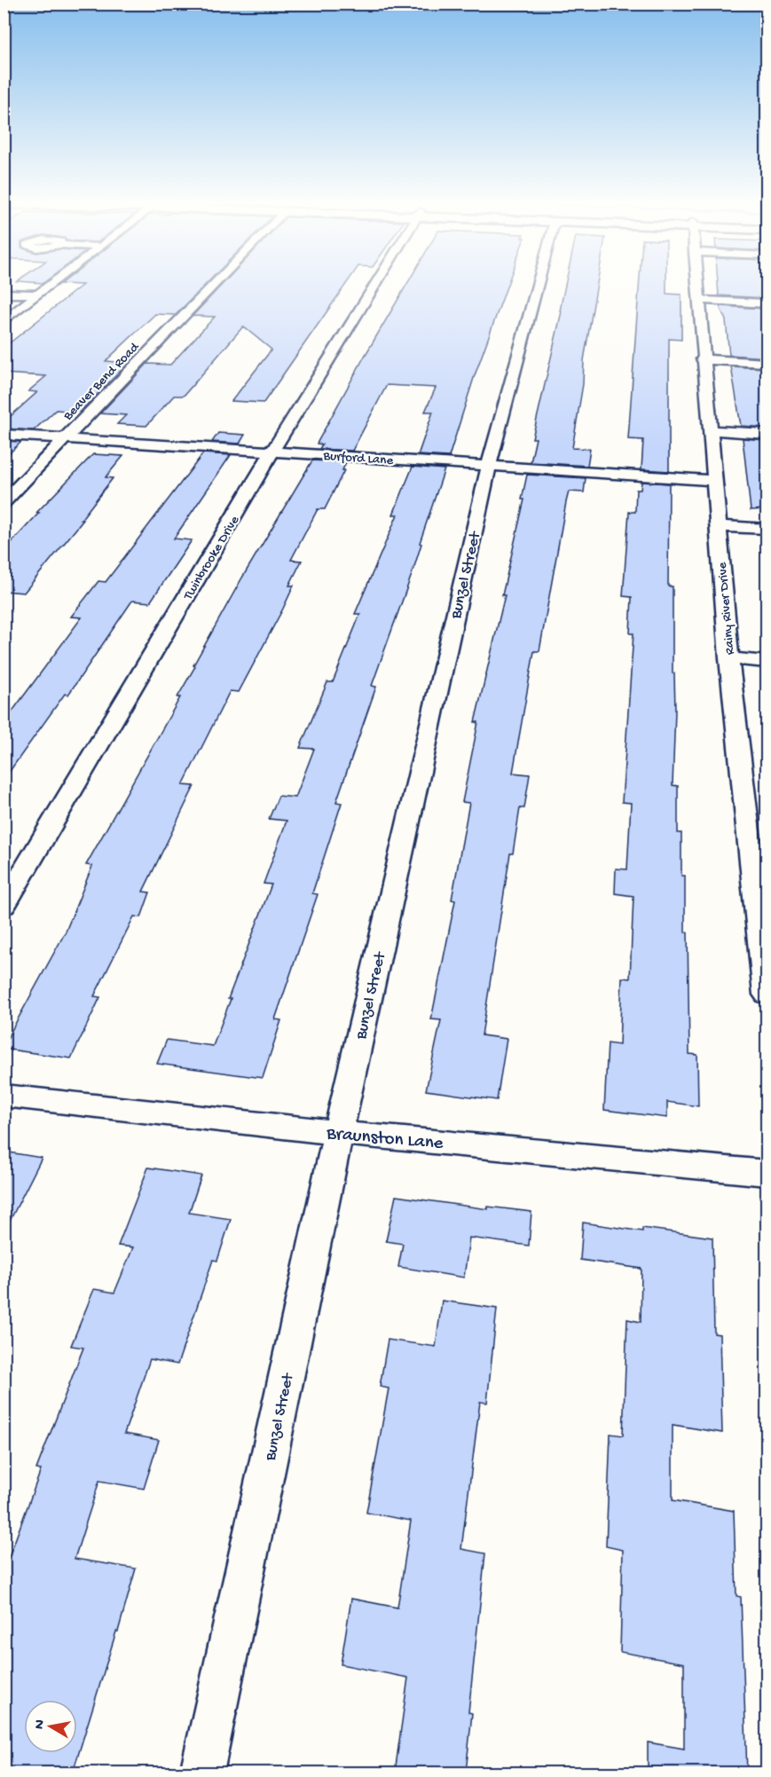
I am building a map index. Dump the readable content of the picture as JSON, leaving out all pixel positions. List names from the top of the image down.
{
  "streets": {
    "street": [
      "Beaver Bend Road",
      "Burford Lane",
      "Twinbrooke Drive",
      "Bunzel Street",
      "Rainy River Drive",
      "Braunston Lane"
    ]
  },
  "crossings": [
    ["Beaver Bend Road", "Burford Lane"],
    ["Burford Lane", "Twinbrooke Drive"],
    ["Burford Lane", "Bunzel Street"],
    ["Burford Lane", "Rainy River Drive"],
    ["Bunzel Street", "Braunston Lane"]
  ],
  "north": "left"
}
